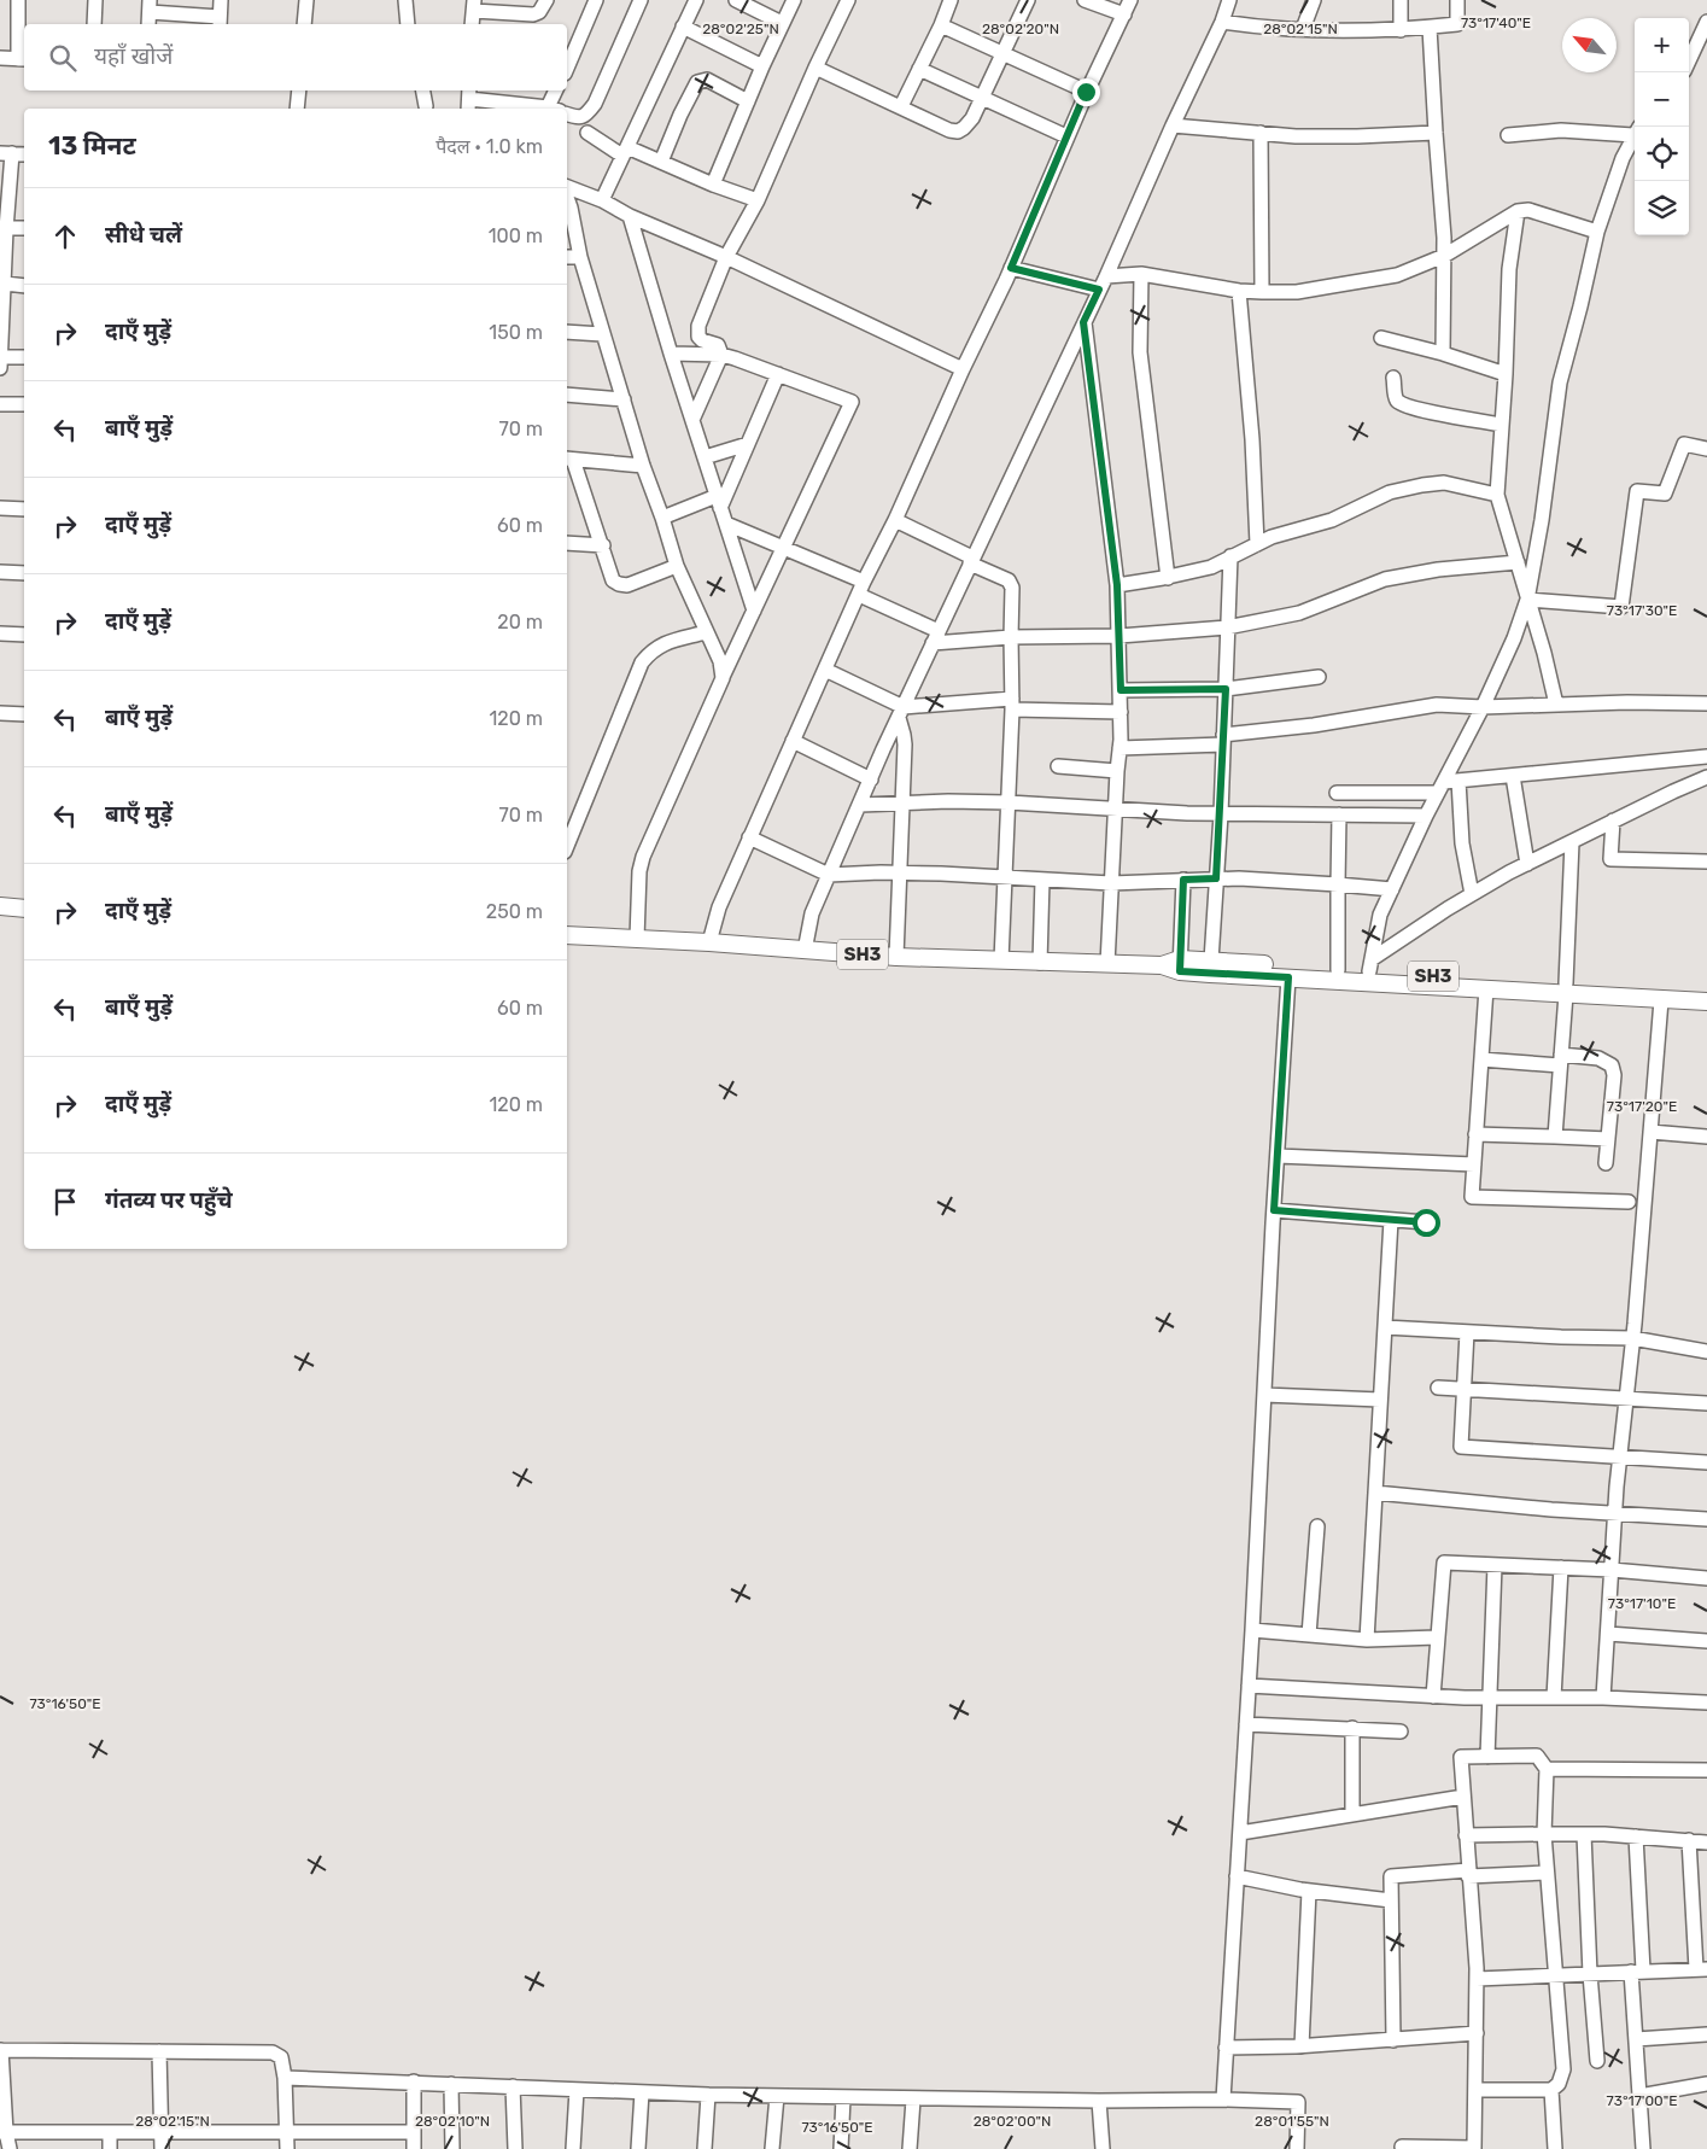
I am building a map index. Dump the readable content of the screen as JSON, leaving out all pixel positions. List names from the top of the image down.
{
  "streets": {
    "main road": ["SH3"]
  },
  "north": "top left",
  "page": {
    "map_buttons": ["+", "−"],
    "search": "यहाँ खोजें",
    "heading": ["13 मिनट", "पैदल · 1.0 km"],
    "list": [
      ["सीधे चलें", "100 m"],
      ["दाएँ मुड़ें", "150 m"],
      ["बाएँ मुड़ें", "70 m"],
      ["दाएँ मुड़ें", "60 m"],
      ["दाएँ मुड़ें", "20 m"],
      ["बाएँ मुड़ें", "120 m"],
      ["बाएँ मुड़ें", "70 m"],
      ["दाएँ मुड़ें", "250 m"],
      ["बाएँ मुड़ें", "60 m"],
      ["दाएँ मुड़ें", "120 m"],
      "गंतव्य पर पहुँचे"
    ]
  },
  "coordinates": [
    "73°17'40\"E",
    "28°02'25\"N",
    "28°02'20\"N",
    "28°02'15\"N",
    "73°17'30\"E",
    "73°17'20\"E",
    "73°17'10\"E",
    "73°16'50\"E",
    "73°17'00\"E",
    "28°02'10\"N",
    "28°02'00\"N",
    "28°01'55\"N"
  ]
}
